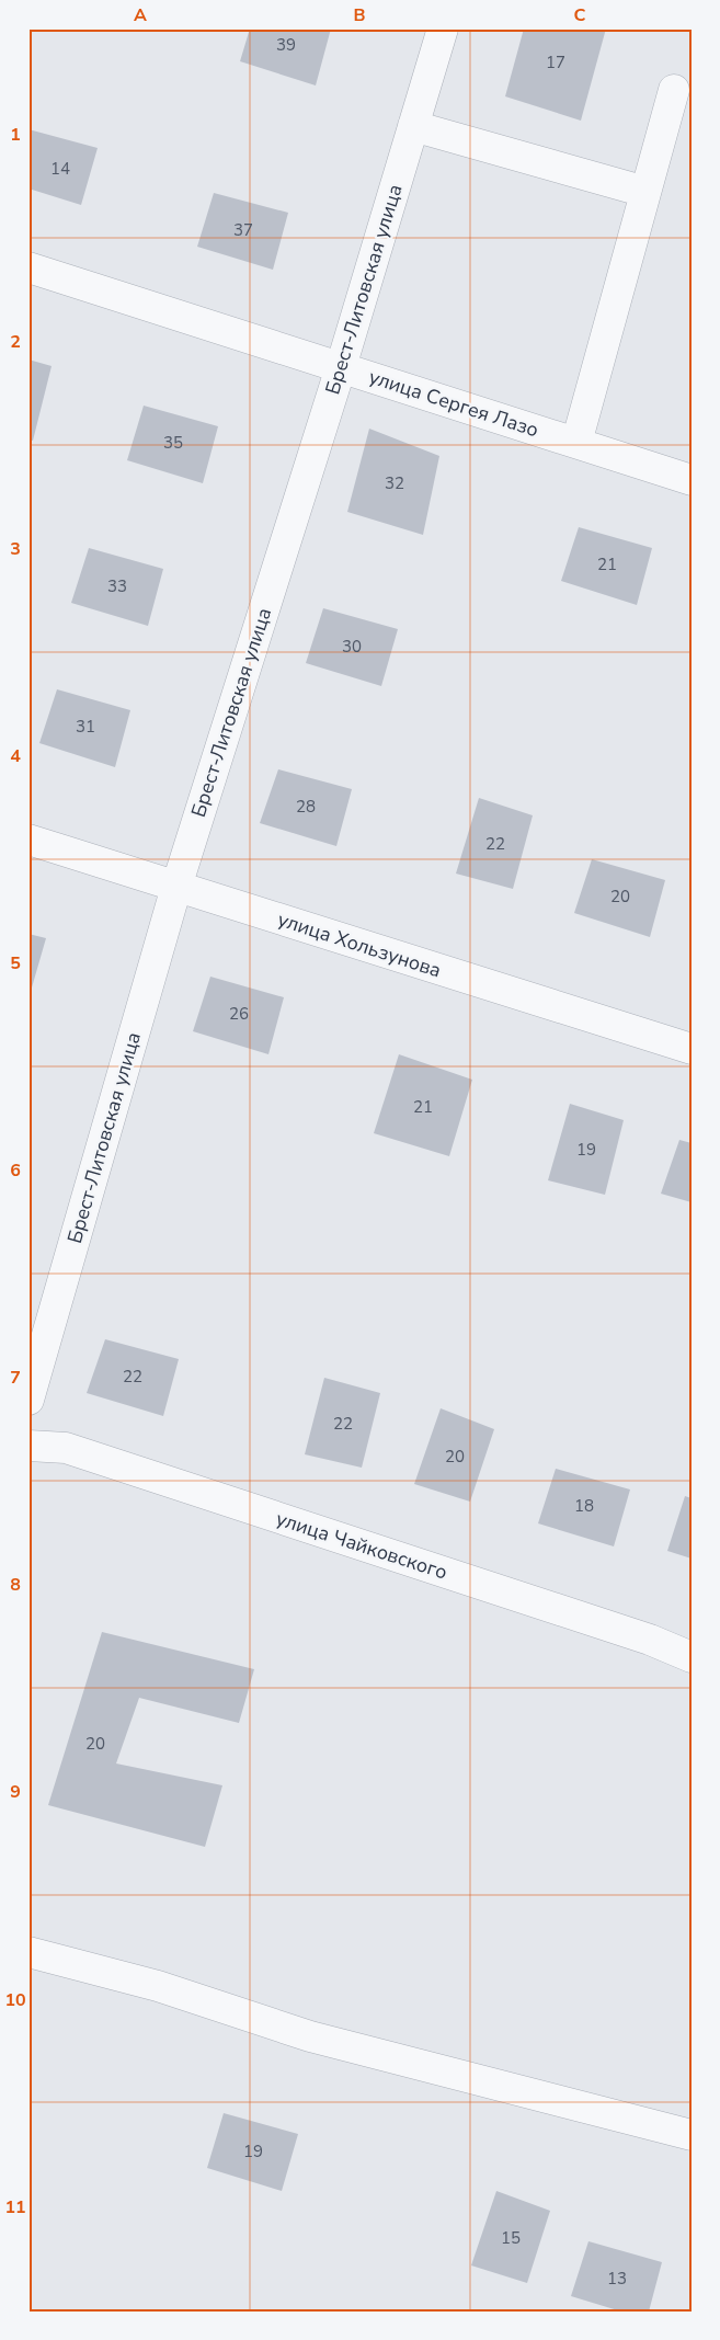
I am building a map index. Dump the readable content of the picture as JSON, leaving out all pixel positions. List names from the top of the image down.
{
  "streets": {
    "street": [
      "Брест-Литовская улица",
      "улица Сергея Лазо",
      "улица Хользунова",
      "улица Чайковского"
    ]
  },
  "crossings": [
    ["Брест-Литовская улица", "улица Сергея Лазо"],
    ["Брест-Литовская улица", "улица Хользунова"]
  ],
  "house_numbers": [
    "39",
    "17",
    "14",
    "37",
    "35",
    "32",
    "21",
    "33",
    "30",
    "31",
    "28",
    "22",
    "20",
    "26",
    "21",
    "19",
    "22",
    "22",
    "20",
    "18",
    "20",
    "19",
    "15",
    "13"
  ],
  "grid": {
    "columns": ["A", "B", "C"],
    "rows": [
      "1",
      "2",
      "3",
      "4",
      "5",
      "6",
      "7",
      "8",
      "9",
      "10",
      "11"
    ]
  }
}
